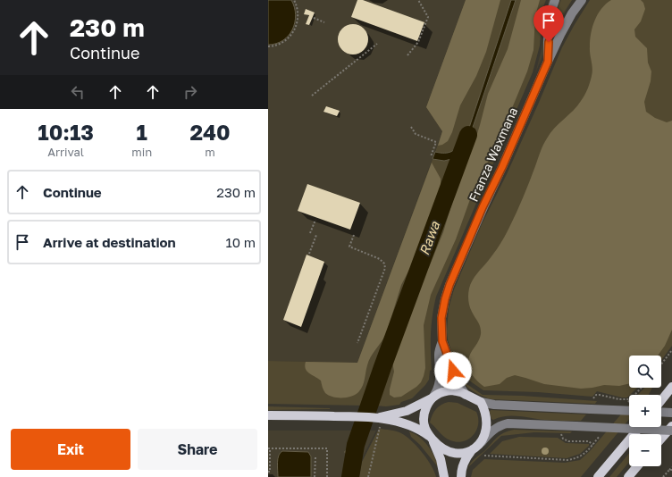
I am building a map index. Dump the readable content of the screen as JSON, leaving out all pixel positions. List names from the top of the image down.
{
  "streets": {
    "street": ["Franza Waxmana"]
  },
  "water": ["Rawa"],
  "page": {
    "turn": ["230 m", "Continue"],
    "eta": [
      "10:13",
      "Arrival",
      "1",
      "min",
      "240",
      "m"
    ],
    "list": [
      {
        "name": "Continue",
        "value": "230 m"
      },
      {
        "name": "Arrive at destination",
        "value": "10 m"
      }
    ],
    "map_buttons": ["+", "−"],
    "buttons": ["Exit", "Share"]
  }
}
